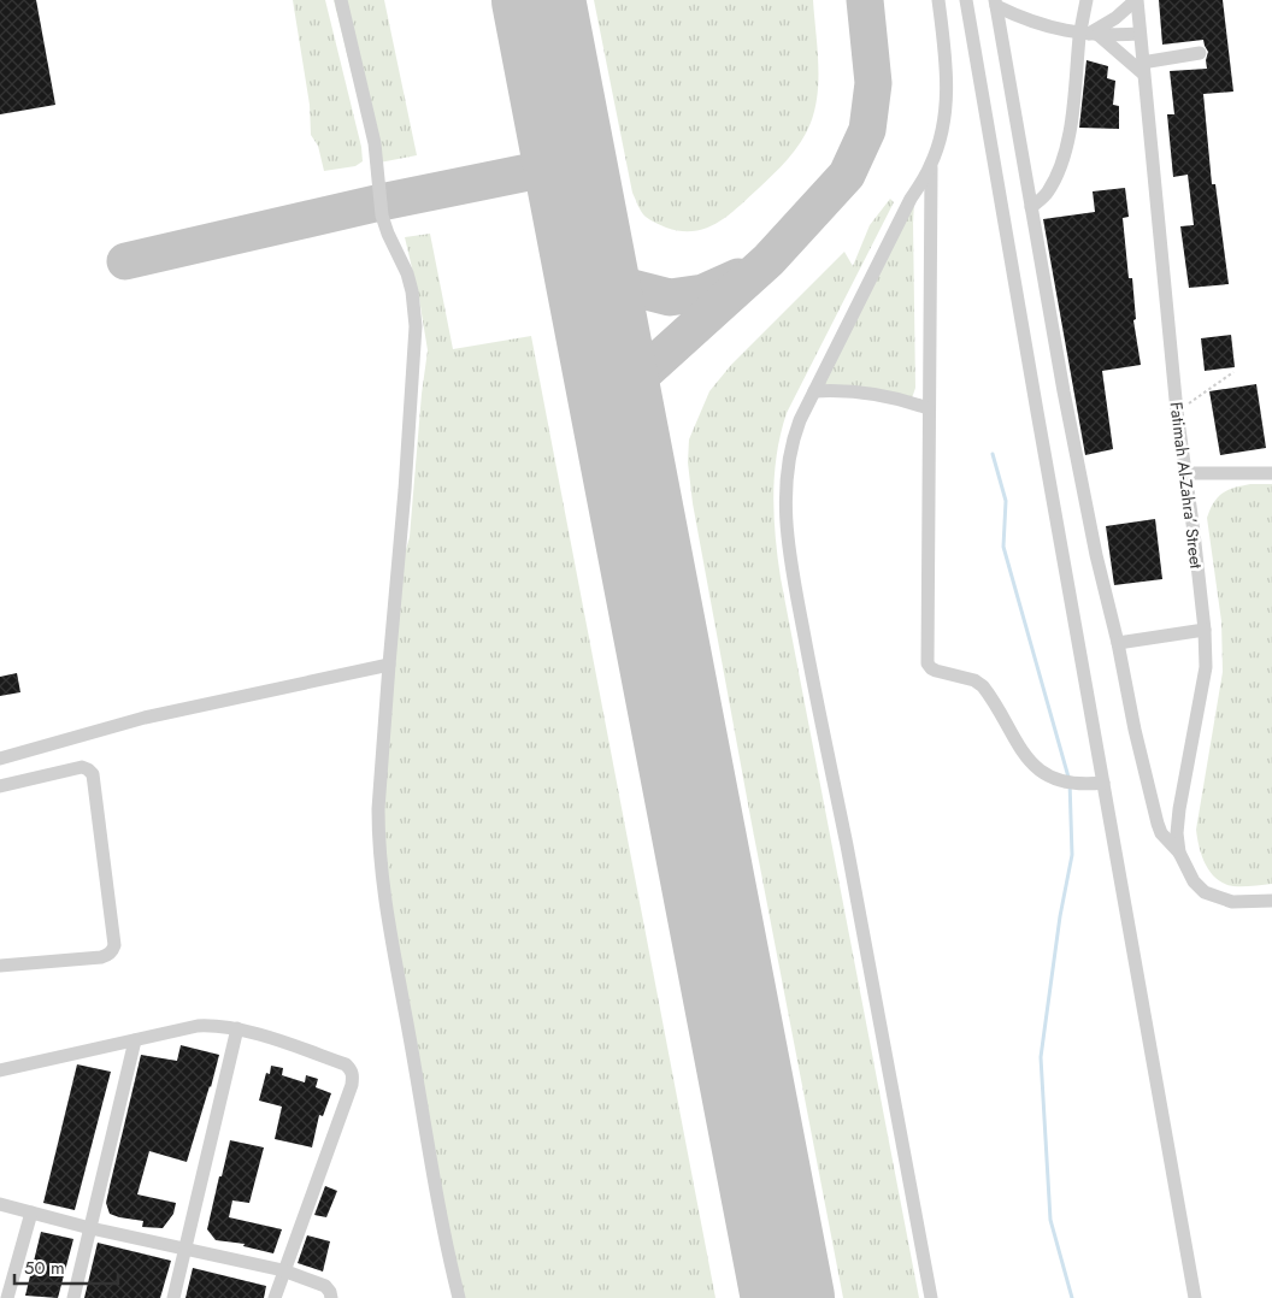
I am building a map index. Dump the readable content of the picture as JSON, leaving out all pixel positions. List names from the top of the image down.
{
  "streets": {
    "street": ["Fatimah Al-Zahra’ Street"]
  },
  "scale_bar": "50 m"
}
